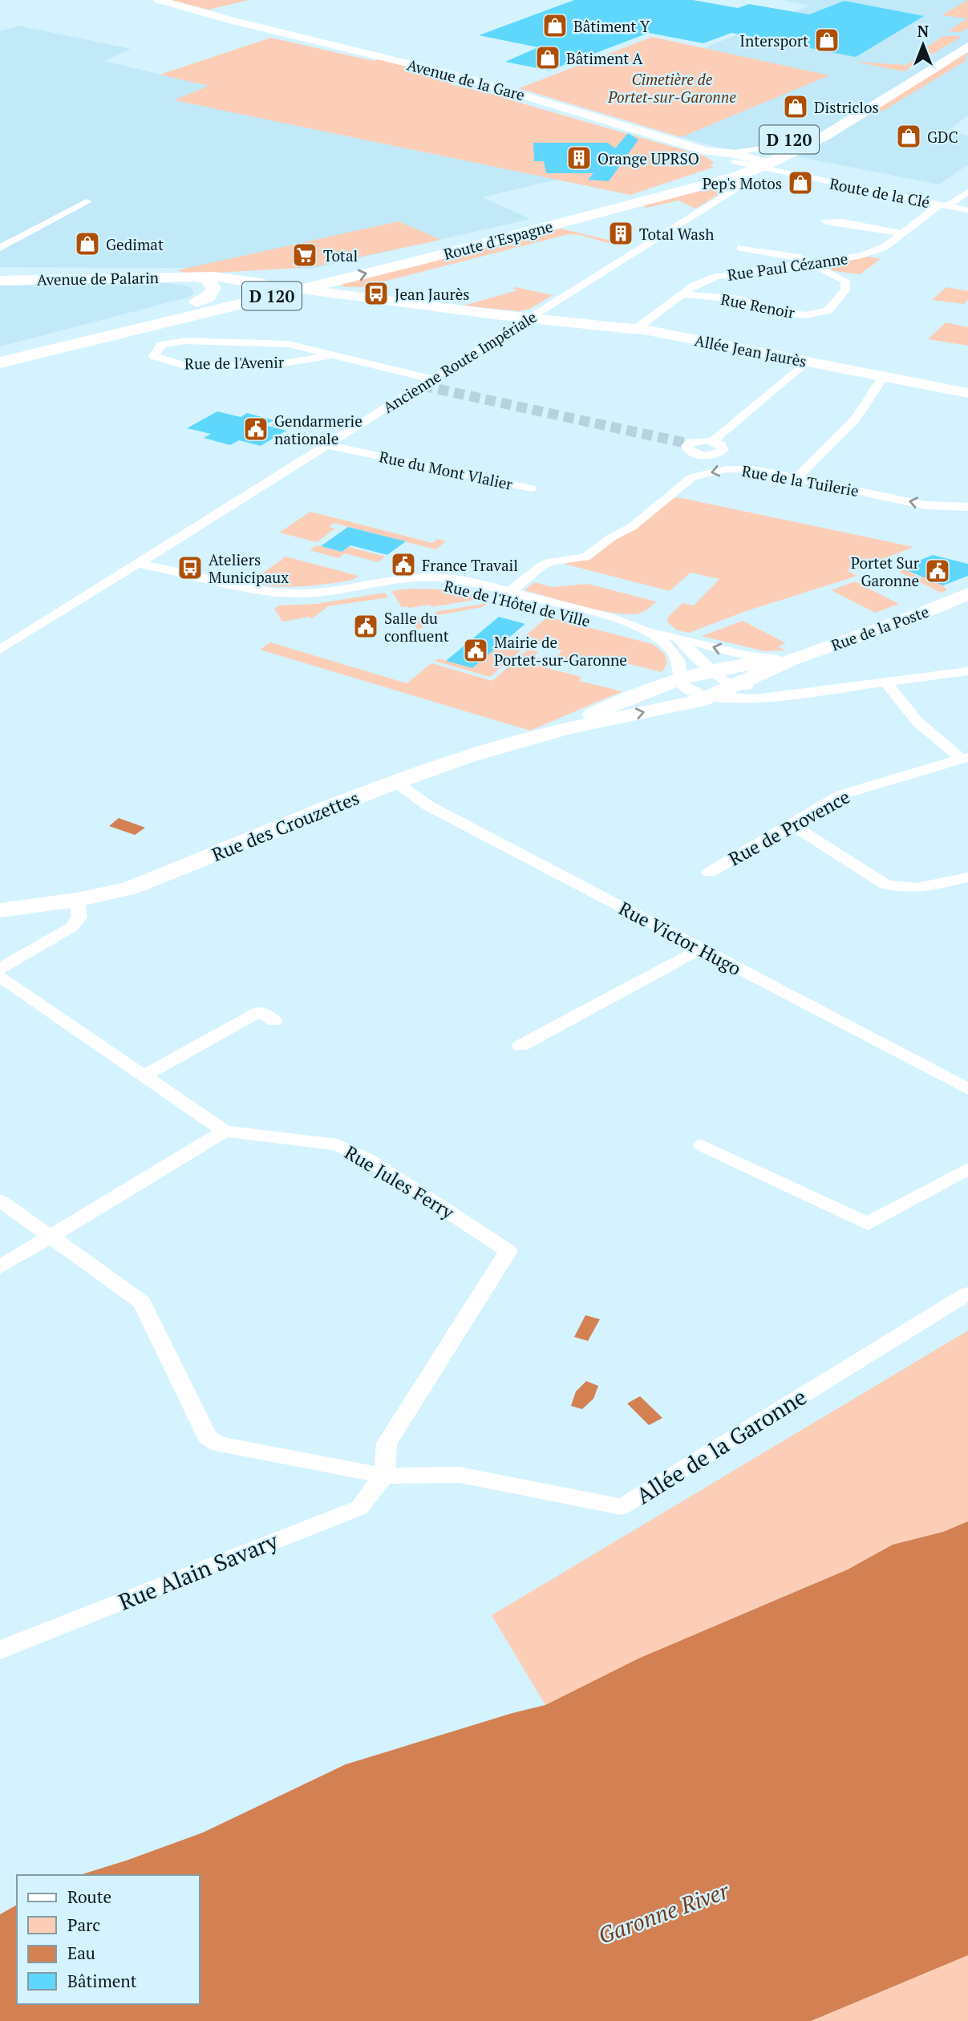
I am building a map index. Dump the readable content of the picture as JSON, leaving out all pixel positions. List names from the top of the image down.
{
  "streets": {
    "main road": ["D 120", "Route d'Espagne"],
    "street": [
      "Avenue de la Gare",
      "Route de la Clé",
      "Rue Paul Cézanne",
      "Avenue de Palarin",
      "Rue Renoir",
      "Allée Jean Jaurès",
      "Ancienne Route Impériale",
      "Rue de l'Avenir",
      "Rue du Mont Vlalier",
      "Rue de la Tuilerie",
      "Rue de l'Hôtel de Ville",
      "Rue de la Poste",
      "Rue des Crouzettes",
      "Rue de Provence",
      "Rue Victor Hugo",
      "Rue Jules Ferry",
      "Allée de la Garonne",
      "Rue Alain Savary"
    ]
  },
  "crossings": [
    ["Avenue de la Gare", "Route de la Clé"],
    ["Avenue de la Gare", "Route d'Espagne"],
    ["Avenue de la Gare", "Ancienne Route Impériale"],
    ["Route de la Clé", "Route d'Espagne"],
    ["Route de la Clé", "Rue Paul Cézanne"],
    ["Route de la Clé", "Ancienne Route Impériale"],
    ["Route d'Espagne", "Avenue de Palarin"],
    ["Route d'Espagne", "Allée Jean Jaurès"],
    ["Route d'Espagne", "Ancienne Route Impériale"],
    ["Rue Paul Cézanne", "Rue Renoir"],
    ["Rue Paul Cézanne", "Allée Jean Jaurès"],
    ["Avenue de Palarin", "Allée Jean Jaurès"],
    ["Allée Jean Jaurès", "Ancienne Route Impériale"],
    ["Ancienne Route Impériale", "Rue de l'Avenir"],
    ["Ancienne Route Impériale", "Rue du Mont Vlalier"],
    ["Ancienne Route Impériale", "Rue de l'Hôtel de Ville"],
    ["Rue de la Tuilerie", "Rue de l'Hôtel de Ville"],
    ["Rue de l'Hôtel de Ville", "Rue de la Poste"],
    ["Rue de l'Hôtel de Ville", "Rue des Crouzettes"],
    ["Rue de la Poste", "Rue des Crouzettes"],
    ["Rue des Crouzettes", "Rue Victor Hugo"],
    ["Rue Jules Ferry", "Allée de la Garonne"],
    ["Rue Jules Ferry", "Rue Alain Savary"],
    ["Allée de la Garonne", "Rue Alain Savary"]
  ],
  "one_way": ["Rue de la Tuilerie"],
  "water": ["Garonne River"],
  "parks": ["Cimetière de Portet-sur-Garonne"],
  "places": {
    "shop": [
      "Bâtiment Y",
      "Intersport",
      "Bâtiment A",
      "Districlos",
      "GDC",
      "Pep's Motos",
      "Gedimat"
    ],
    "building": ["Orange UPRSO", "Total Wash"],
    "supermarket": ["Total"],
    "bus stop": ["Jean Jaurès", "Ateliers Municipaux"],
    "public building": [
      "Gendarmerie nationale",
      "France Travail",
      "Portet Sur Garonne",
      "Salle du confluent",
      "Mairie de Portet-sur-Garonne"
    ]
  },
  "legend": [
    "Route",
    "Parc",
    "Eau",
    "Bâtiment"
  ],
  "north": "top"
}
